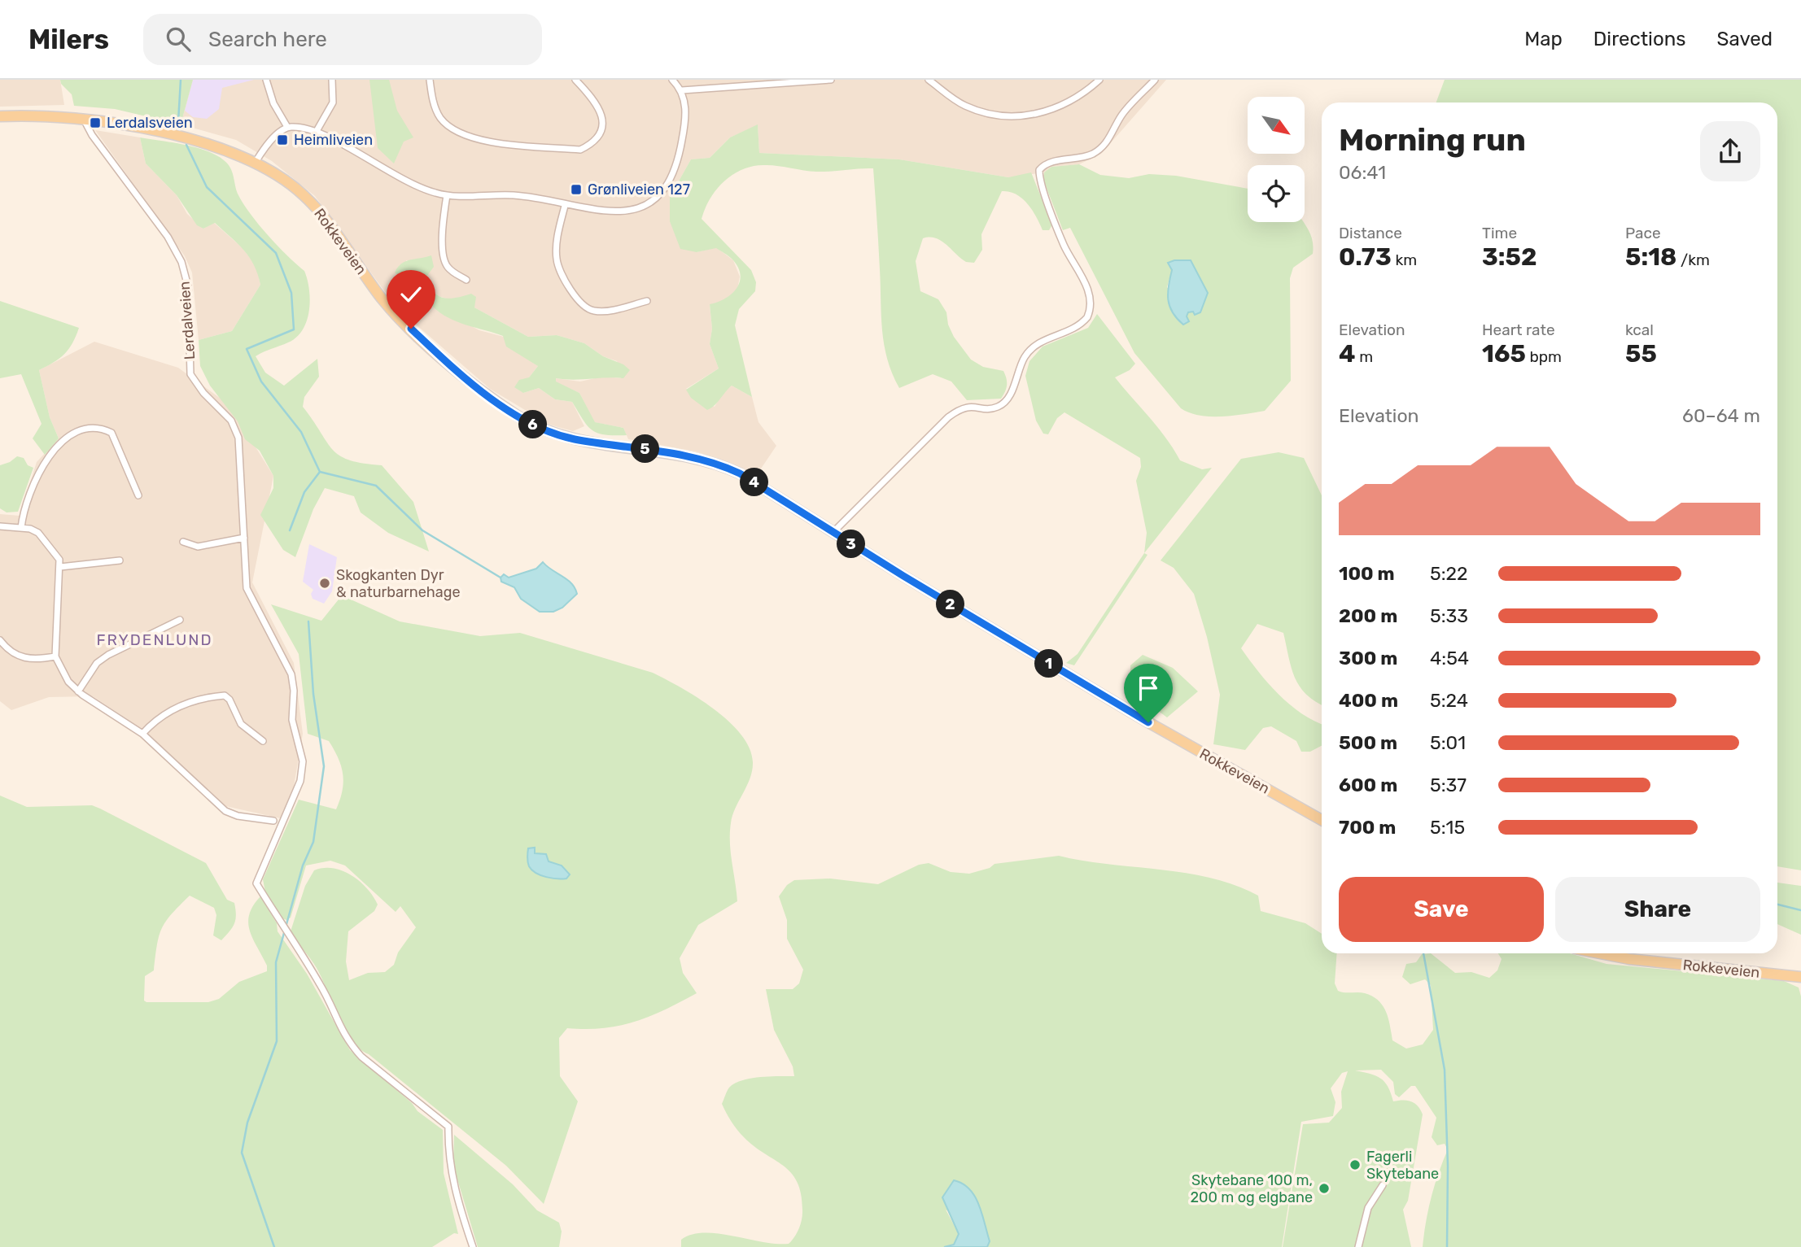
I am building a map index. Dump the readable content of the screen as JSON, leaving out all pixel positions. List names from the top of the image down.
{
  "streets": {
    "main road": ["Rokkeveien"],
    "street": ["Lerdalveien"]
  },
  "crossings": [
    ["Rokkeveien", "Lerdalveien"]
  ],
  "districts": ["FRYDENLUND"],
  "places": {
    "transit": ["Lerdalsveien", "Heimliveien", "Grønliveien 127"],
    "other": ["Skogkanten Dyr & naturbarnehage", "Fagerli Skytebane", "Skytebane 100 m, 200 m og elgbane"]
  },
  "north": "bottom right",
  "page": {
    "header": "Milers",
    "search": "Search here",
    "nav": ["Map", "Directions", "Saved"],
    "heading": ["Morning run", "06:41"],
    "stats": [
      ["Distance", "0.73 km"],
      ["Time", "3:52"],
      ["Pace", "5:18 /km"],
      ["Elevation", "4 m"],
      ["Heart rate", "165 bpm"],
      ["kcal", "55"]
    ],
    "chart": ["Elevation", "60–64 m"],
    "pins": [
      "6",
      "5",
      "4",
      "3",
      "2",
      "1"
    ],
    "list": [
      {
        "name": "100 m",
        "note": "5:22"
      },
      {
        "name": "200 m",
        "note": "5:33"
      },
      {
        "name": "300 m",
        "note": "4:54"
      },
      {
        "name": "400 m",
        "note": "5:24"
      },
      {
        "name": "500 m",
        "note": "5:01"
      },
      {
        "name": "600 m",
        "note": "5:37"
      },
      {
        "name": "700 m",
        "note": "5:15"
      }
    ],
    "buttons": ["Save", "Share"]
  }
}
